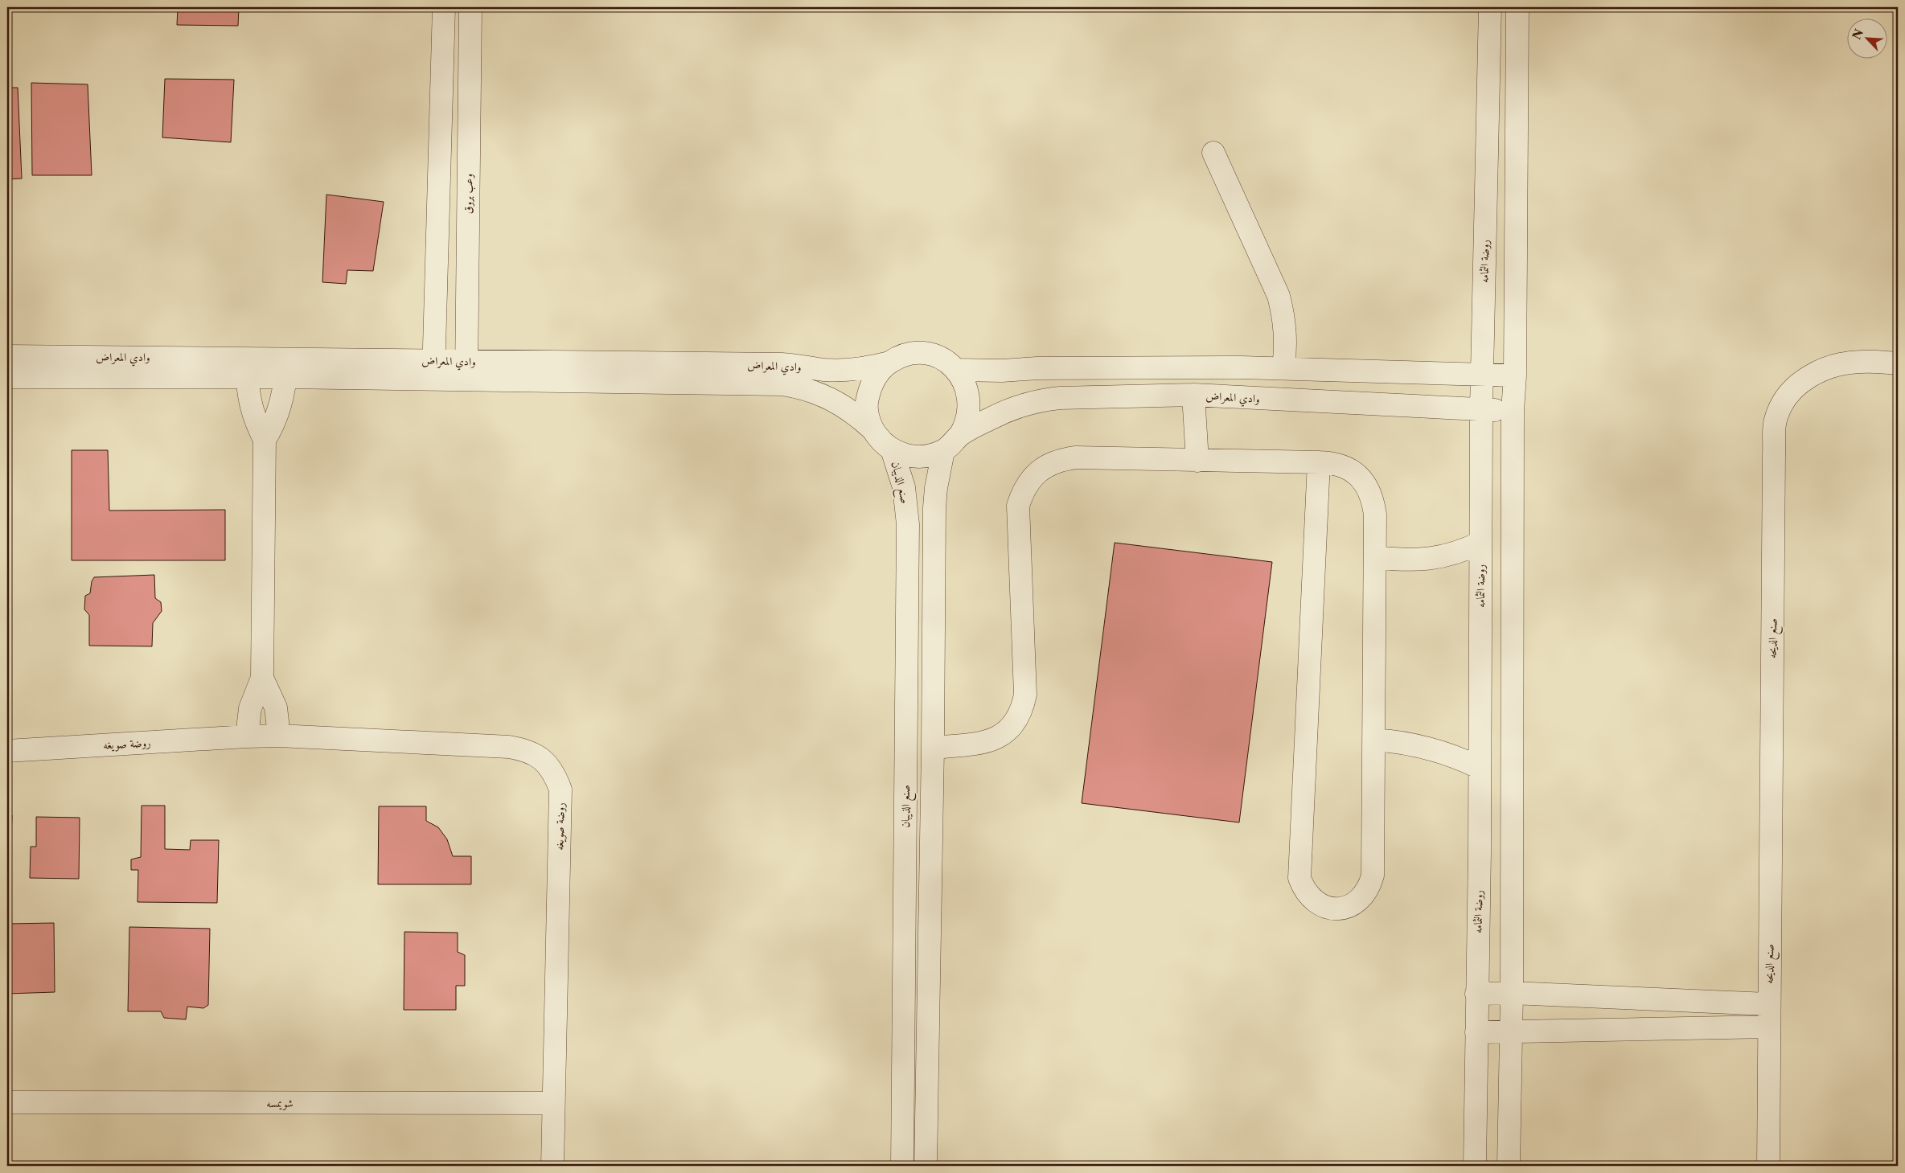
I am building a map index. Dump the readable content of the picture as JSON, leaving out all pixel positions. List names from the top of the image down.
{
  "streets": {
    "street": [
      "وعب بروق",
      "روضة الثمامه",
      "وادي المعراض",
      "صنع الذيبان",
      "صنع الديحه",
      "روضة صويغه",
      "شويمسه"
    ]
  },
  "crossings": [
    ["وعب بروق", "وادي المعراض"],
    ["روضة الثمامه", "وادي المعراض"],
    ["وادي المعراض", "صنع الذيبان"],
    ["روضة صويغه", "شويمسه"]
  ],
  "north": "top left"
}
